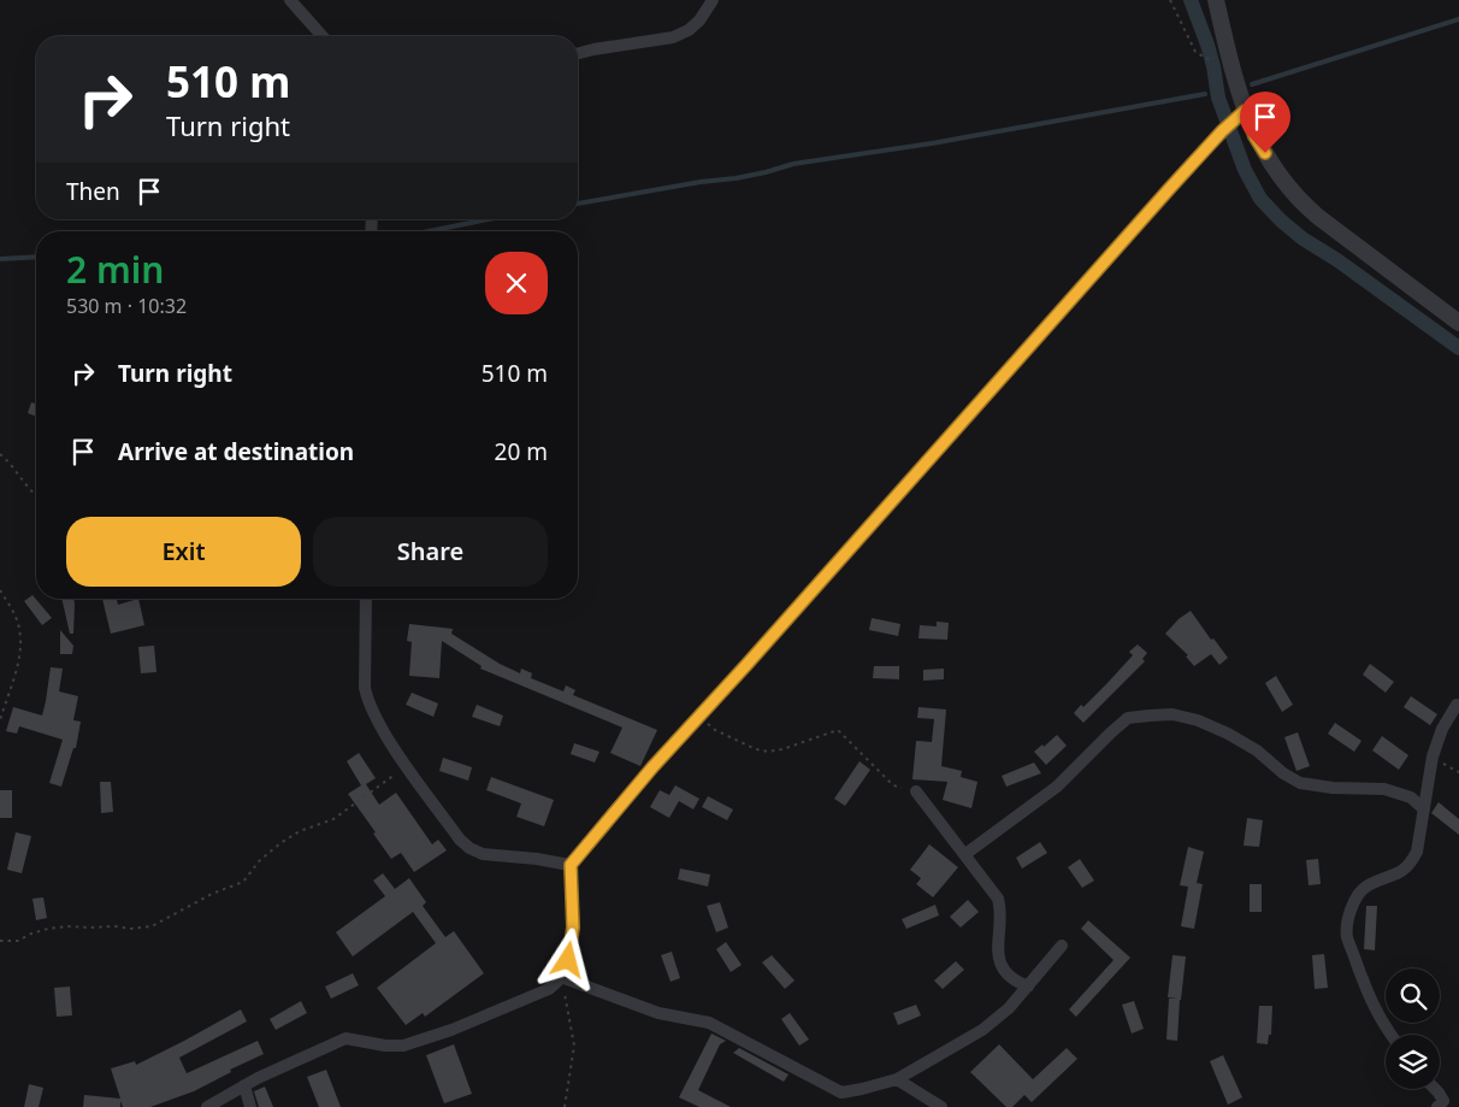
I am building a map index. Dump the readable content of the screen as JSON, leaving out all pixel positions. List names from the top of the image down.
{
  "page": {
    "turn": ["510 m", "Turn right"],
    "then": "Then",
    "heading": ["2 min", "530 m · 10:32"],
    "list": [
      {
        "name": "Turn right",
        "value": "510 m"
      },
      {
        "name": "Arrive at destination",
        "value": "20 m"
      }
    ],
    "buttons": ["Exit", "Share"]
  }
}
